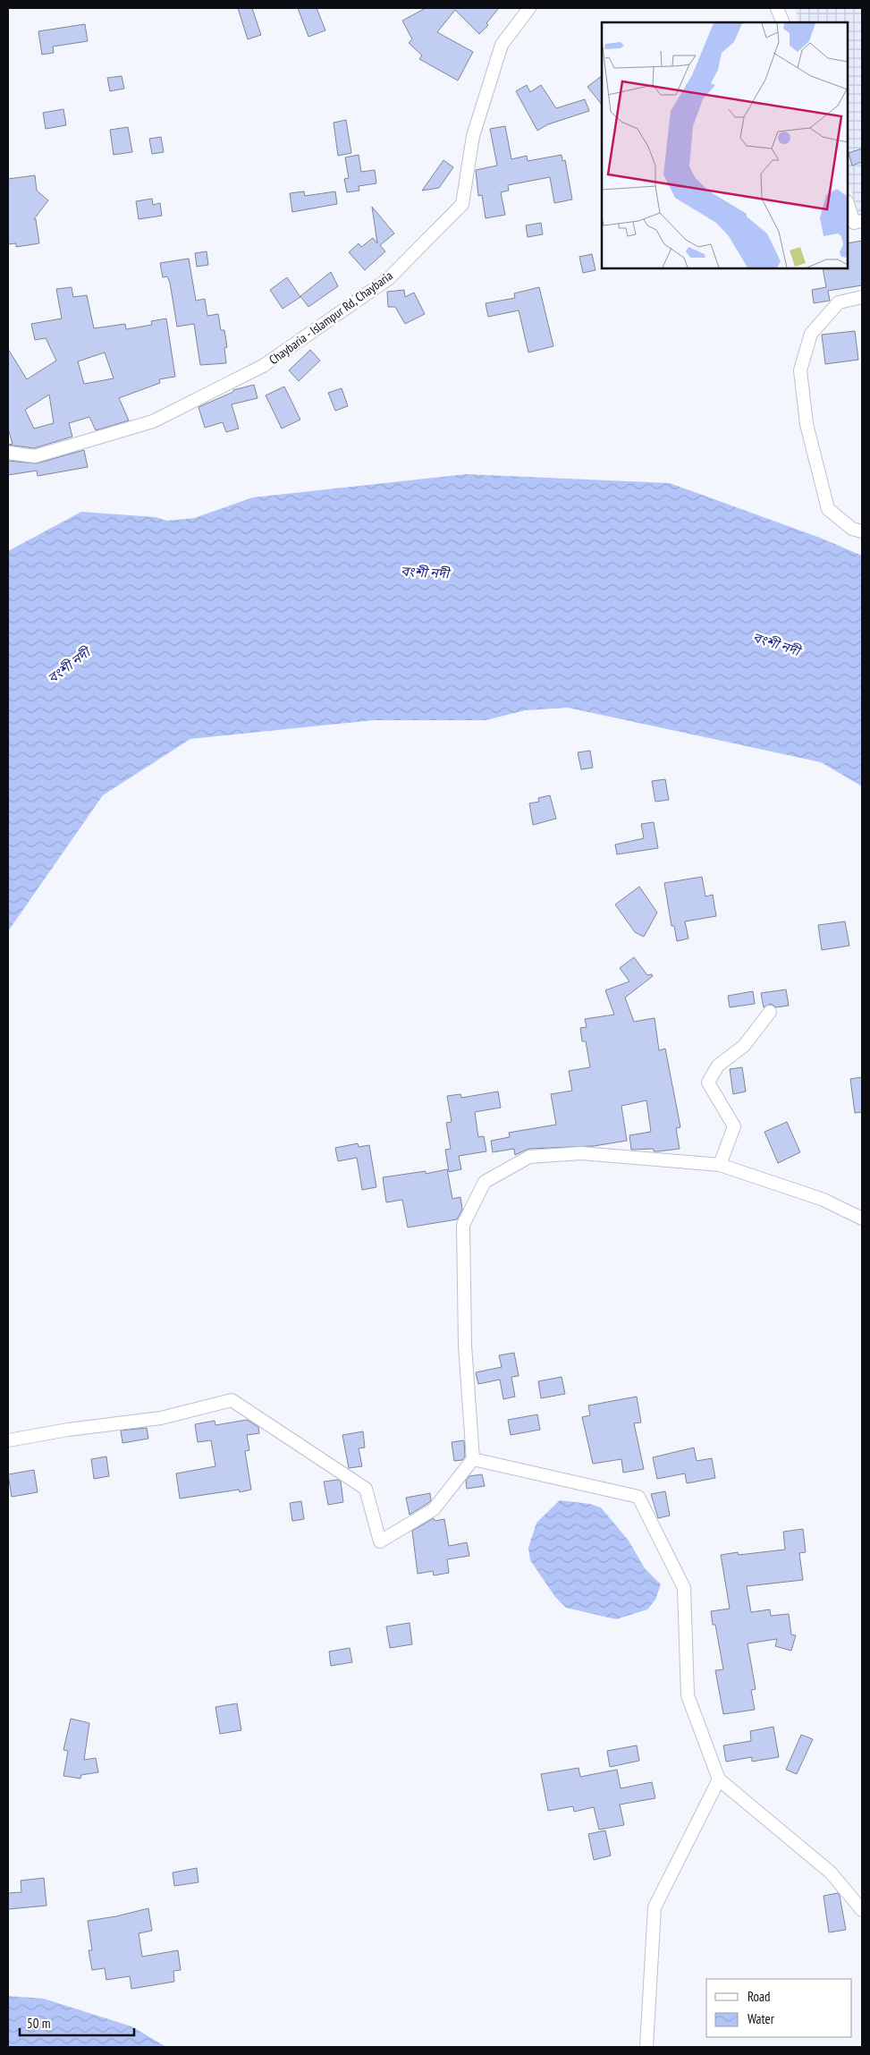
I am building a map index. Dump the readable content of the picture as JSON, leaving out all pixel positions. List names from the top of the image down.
{
  "streets": {
    "street": ["Chaybaria - Islampur Rd, Chaybaria"]
  },
  "water": ["বংশী নদী"],
  "legend": ["Road", "Water"],
  "scale_bar": "50 m"
}
